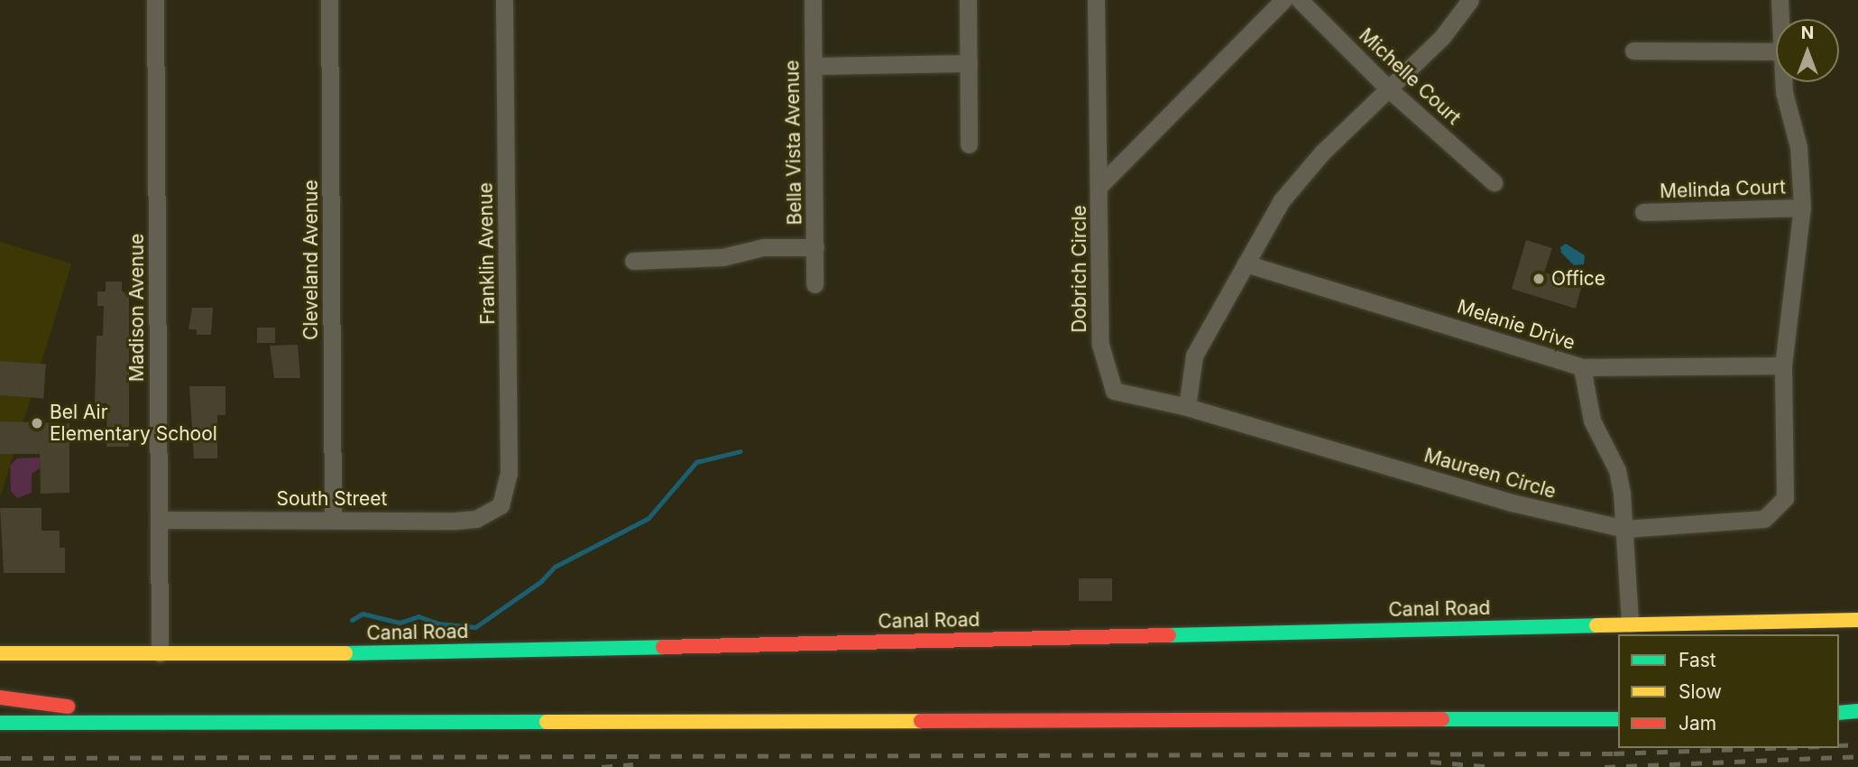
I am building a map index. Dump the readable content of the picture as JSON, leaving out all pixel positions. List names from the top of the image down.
{
  "streets": {
    "main road": ["Canal Road"],
    "street": [
      "Michelle Court",
      "Bella Vista Avenue",
      "Melinda Court",
      "Franklin Avenue",
      "Cleveland Avenue",
      "Dobrich Circle",
      "Madison Avenue",
      "Melanie Drive",
      "Maureen Circle",
      "South Street"
    ]
  },
  "crossings": [
    ["Melinda Court", "Maureen Circle"],
    ["Franklin Avenue", "South Street"],
    ["Cleveland Avenue", "South Street"],
    ["Dobrich Circle", "Maureen Circle"],
    ["Madison Avenue", "South Street"],
    ["Madison Avenue", "Canal Road"],
    ["Melanie Drive", "Maureen Circle"]
  ],
  "places": ["Office", "Bel Air Elementary School"],
  "legend": ["Fast", "Slow", "Jam"],
  "north": "top"
}
